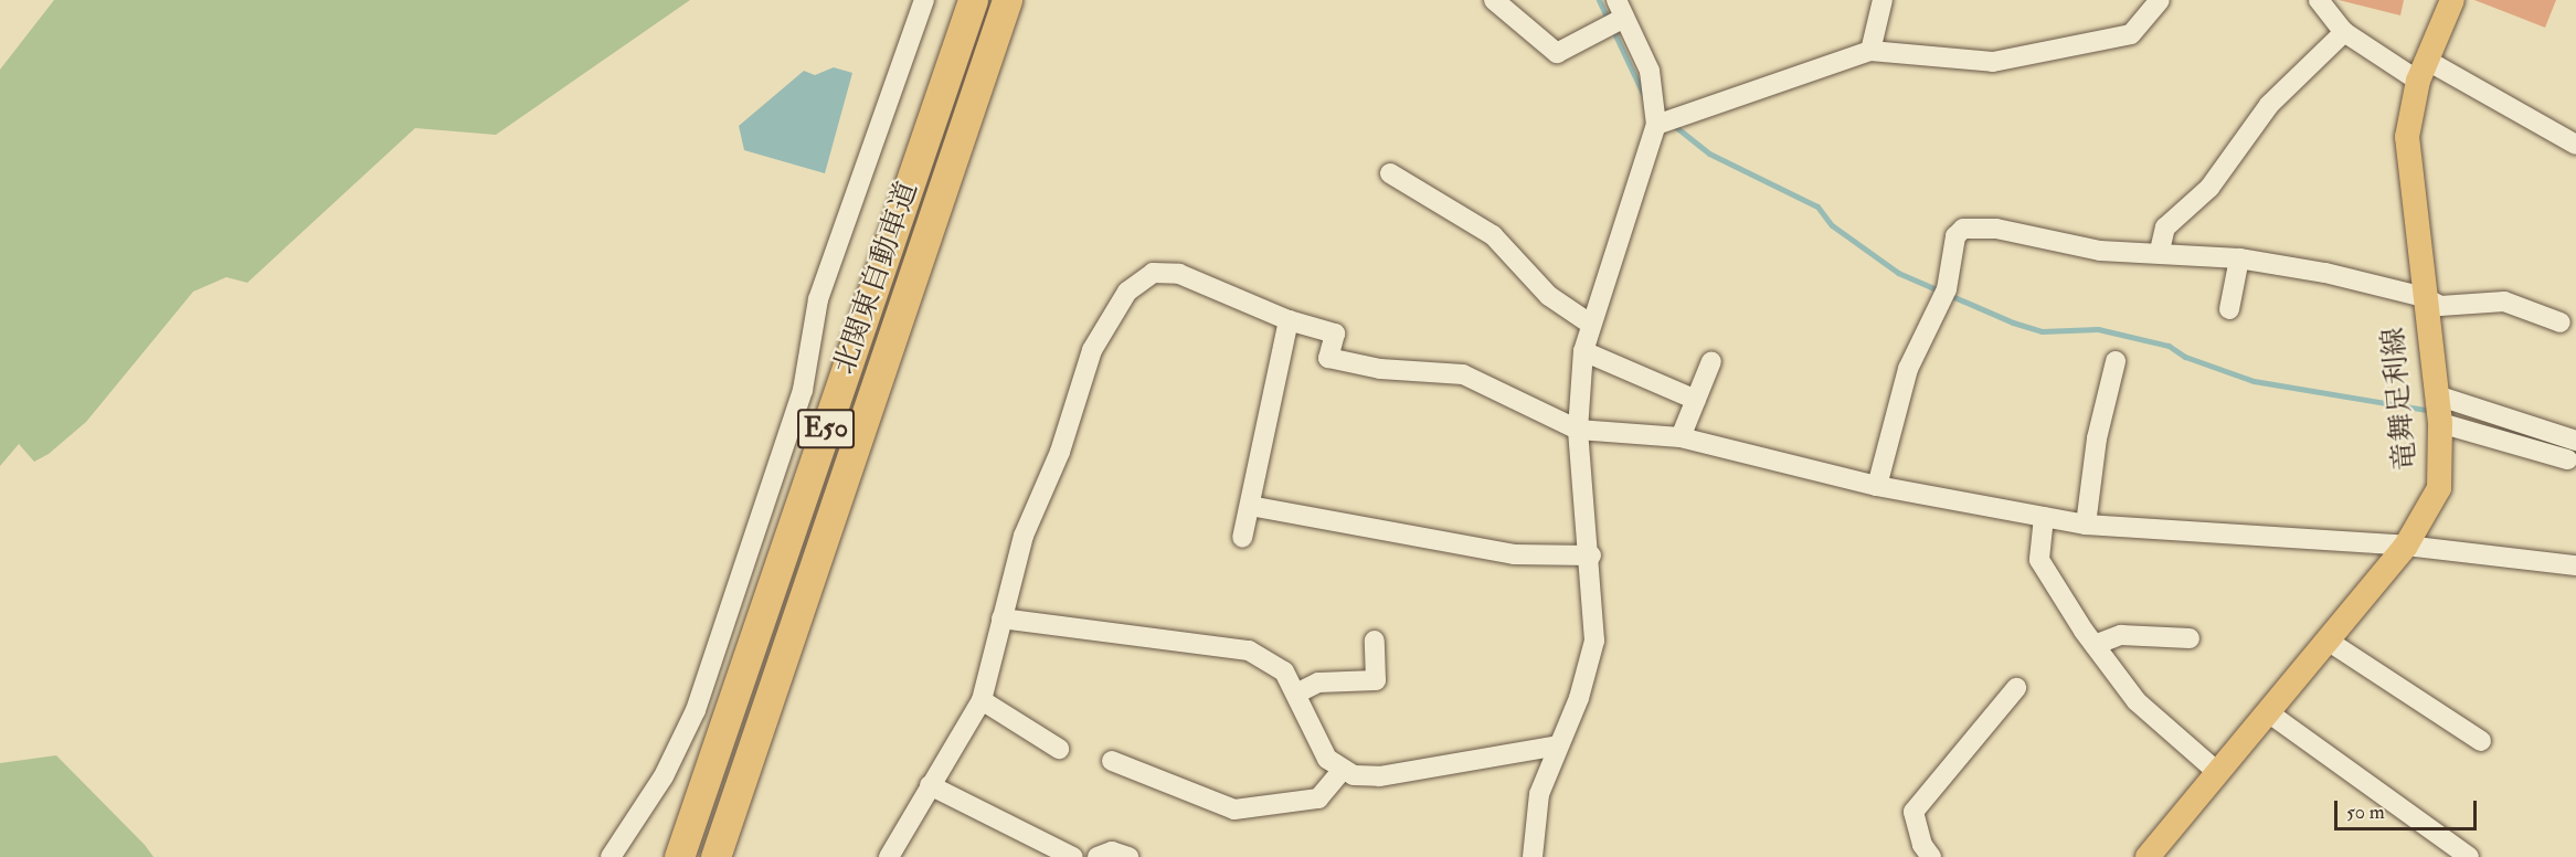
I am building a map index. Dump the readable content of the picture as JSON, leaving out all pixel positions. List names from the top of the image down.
{
  "streets": {
    "highway": ["北関東自動車道", "E50"],
    "main road": ["竜舞足利線"]
  },
  "scale_bar": "50 m"
}
